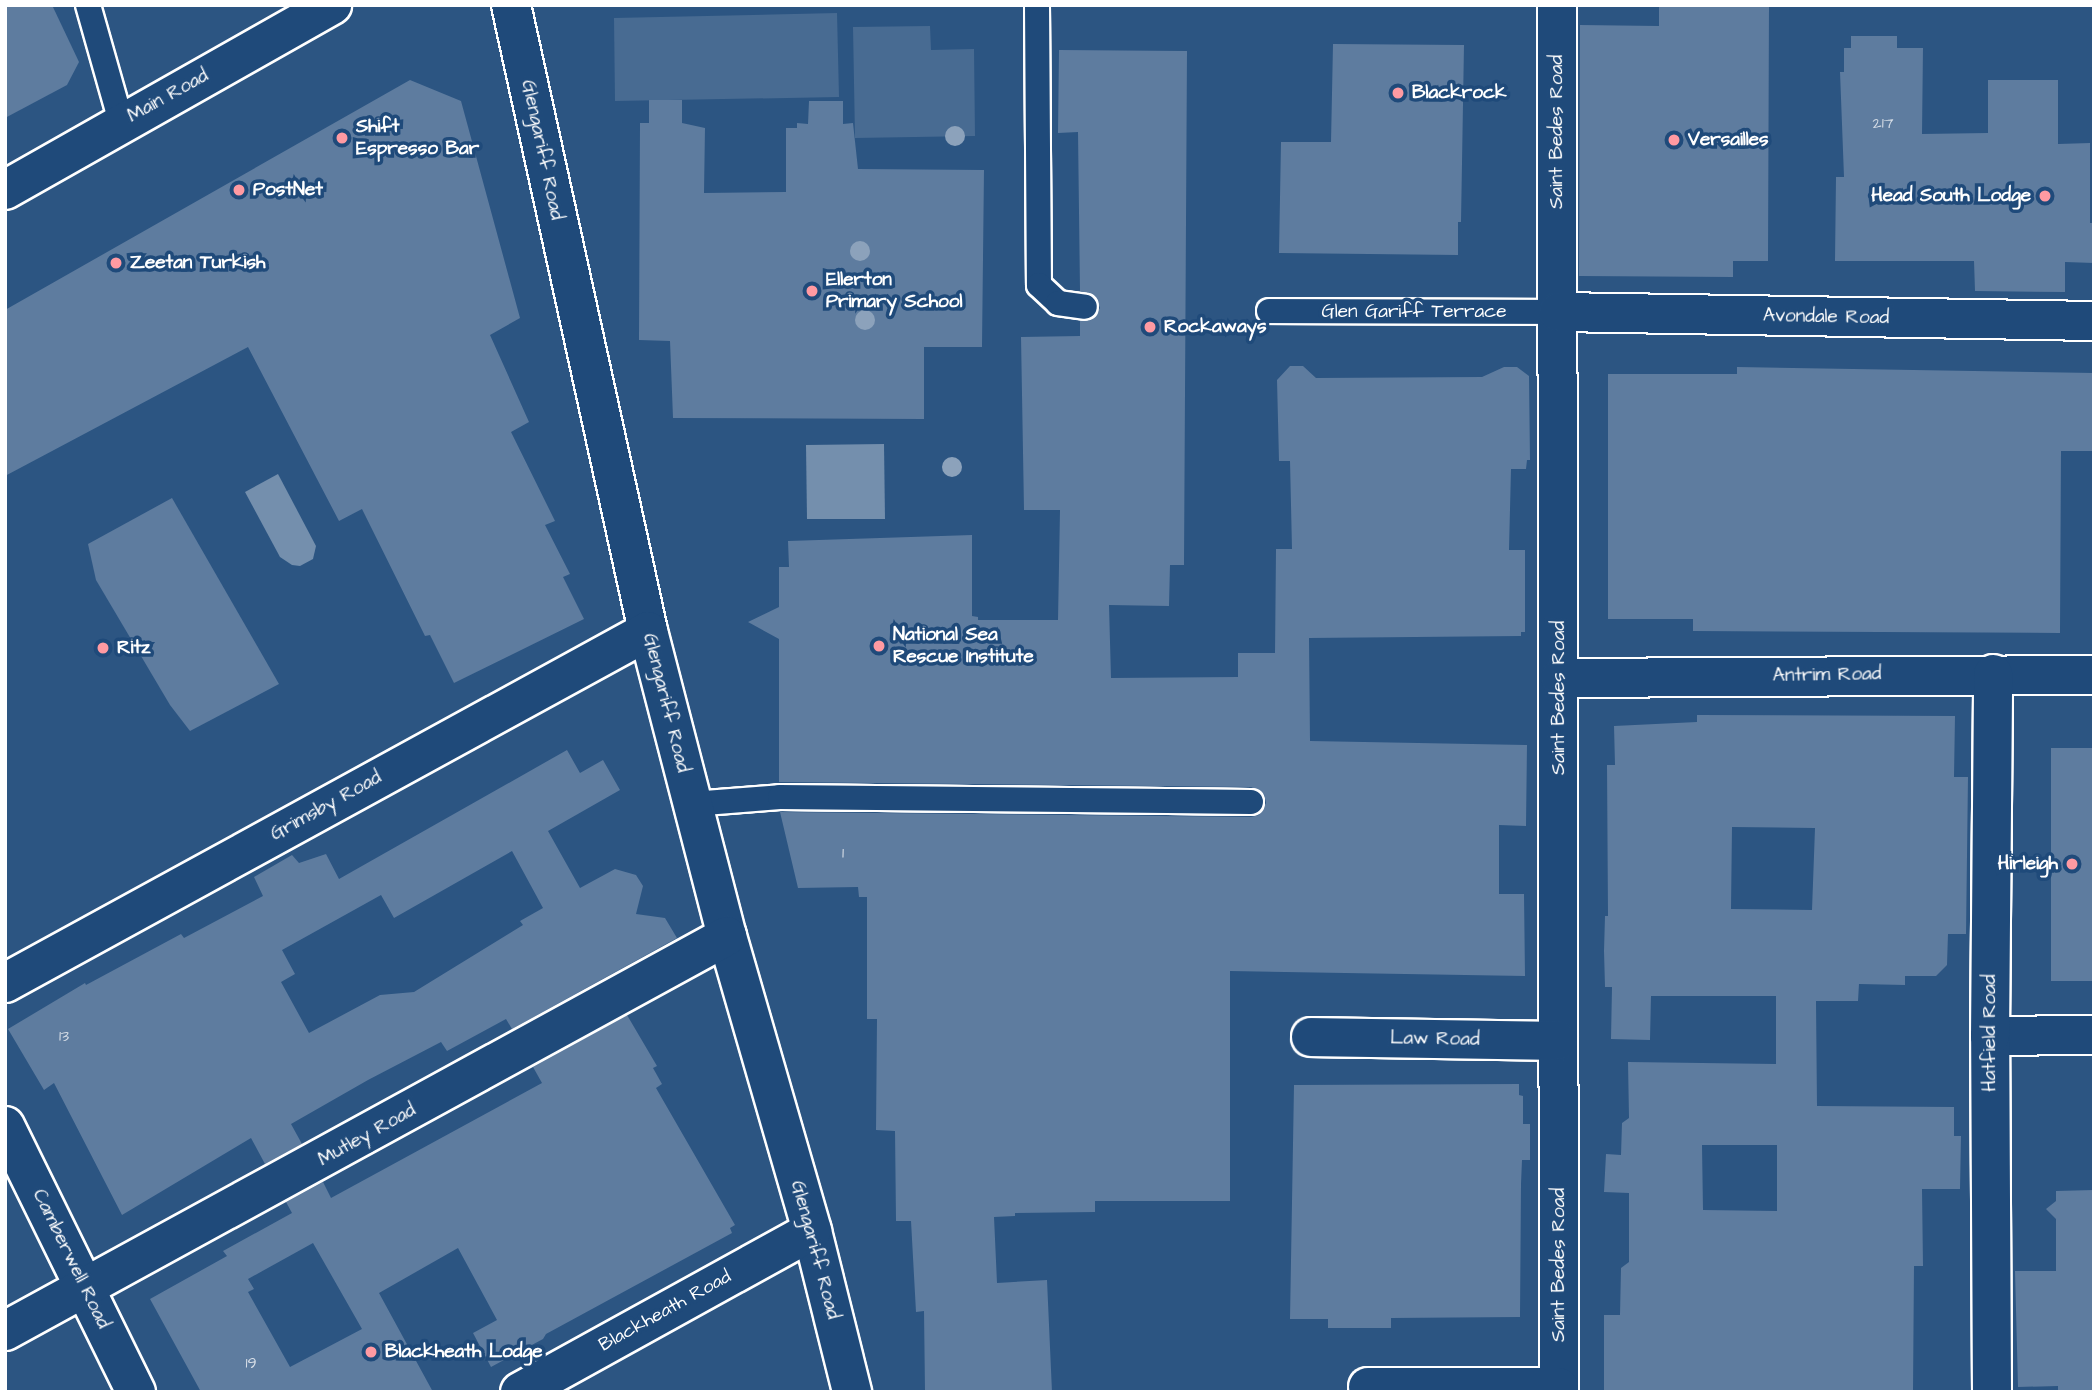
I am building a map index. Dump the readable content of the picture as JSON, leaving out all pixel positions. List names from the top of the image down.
{
  "streets": {
    "street": [
      "Main Road",
      "Saint Bedes Road",
      "Glengariff Road",
      "Avondale Road",
      "Antrim Road",
      "Grimsby Road",
      "Hatfield Road",
      "Law Road",
      "Mutley Road",
      "Camberwell Road",
      "Blackheath Road"
    ],
    "lane": ["Glen Gariff Terrace"]
  },
  "crossings": [
    ["Saint Bedes Road", "Glen Gariff Terrace"],
    ["Saint Bedes Road", "Avondale Road"],
    ["Saint Bedes Road", "Antrim Road"],
    ["Saint Bedes Road", "Law Road"],
    ["Glengariff Road", "Grimsby Road"],
    ["Glengariff Road", "Mutley Road"],
    ["Glengariff Road", "Blackheath Road"],
    ["Glen Gariff Terrace", "Avondale Road"],
    ["Antrim Road", "Hatfield Road"],
    ["Mutley Road", "Camberwell Road"]
  ],
  "places": [
    "Blackrock",
    "Shift Espresso Bar",
    "Versailles",
    "PostNet",
    "Head South Lodge",
    "Zeetan Turkish",
    "Ellerton Primary School",
    "Rockaways",
    "National Sea Rescue Institute",
    "Ritz",
    "Hirleigh",
    "Blackheath Lodge"
  ],
  "house_numbers": [
    "217",
    "1",
    "13",
    "19"
  ]
}
